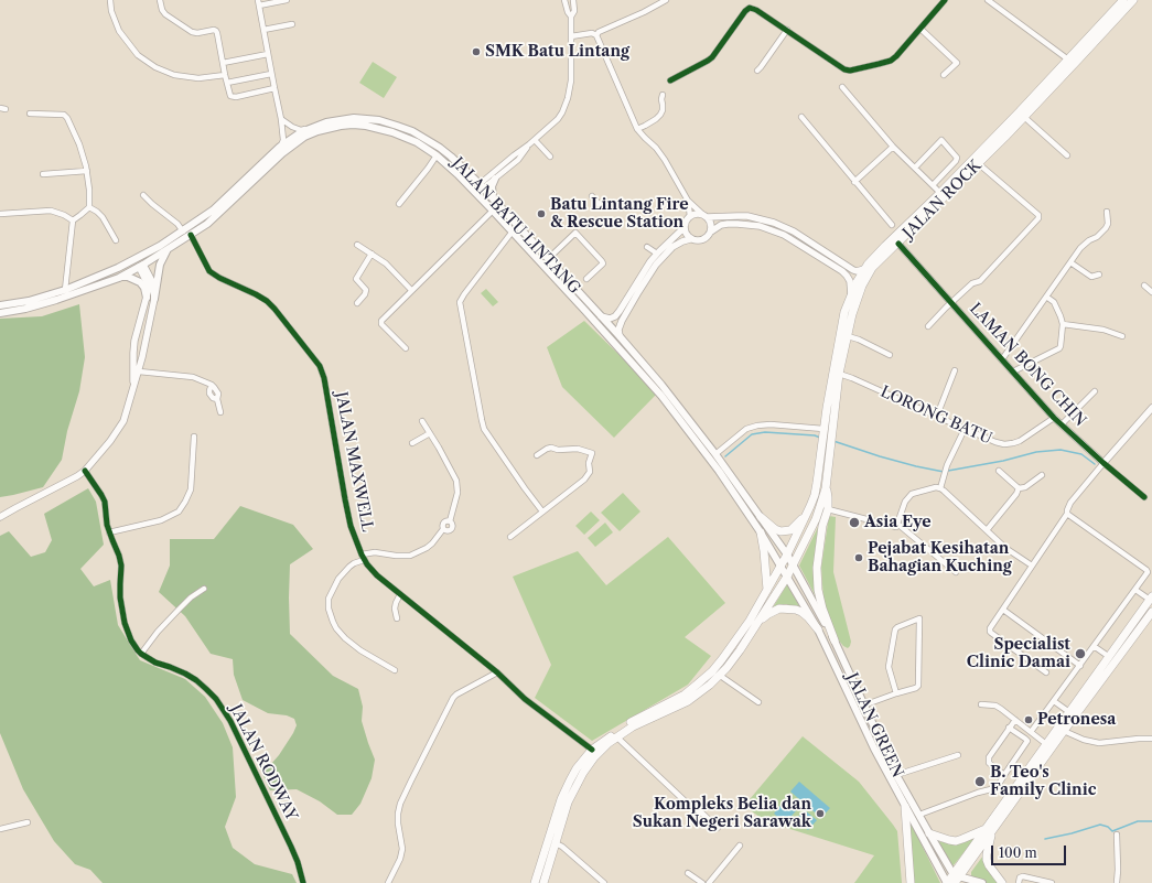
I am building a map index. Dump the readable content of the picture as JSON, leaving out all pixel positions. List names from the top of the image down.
{
  "streets": {
    "main road": ["JALAN ROCK", "JALAN BATU LINTANG", "JALAN GREEN"],
    "street": [
      "LAMAN BONG CHIN",
      "LORONG BATU",
      "JALAN MAXWELL",
      "JALAN RODWAY"
    ]
  },
  "crossings": [
    ["JALAN ROCK", "JALAN BATU LINTANG"],
    ["JALAN ROCK", "LAMAN BONG CHIN"],
    ["JALAN ROCK", "LORONG BATU"],
    ["JALAN ROCK", "JALAN MAXWELL"],
    ["JALAN ROCK", "JALAN GREEN"],
    ["JALAN BATU LINTANG", "JALAN MAXWELL"],
    ["JALAN BATU LINTANG", "JALAN GREEN"],
    ["LAMAN BONG CHIN", "LORONG BATU"]
  ],
  "places": [
    "SMK Batu Lintang",
    "Batu Lintang Fire & Rescue Station",
    "Asia Eye",
    "Pejabat Kesihatan Bahagian Kuching",
    "Specialist Clinic Damai",
    "Petronesa",
    "B. Teo's Family Clinic",
    "Kompleks Belia dan Sukan Negeri Sarawak"
  ],
  "scale_bar": "100 m"
}
